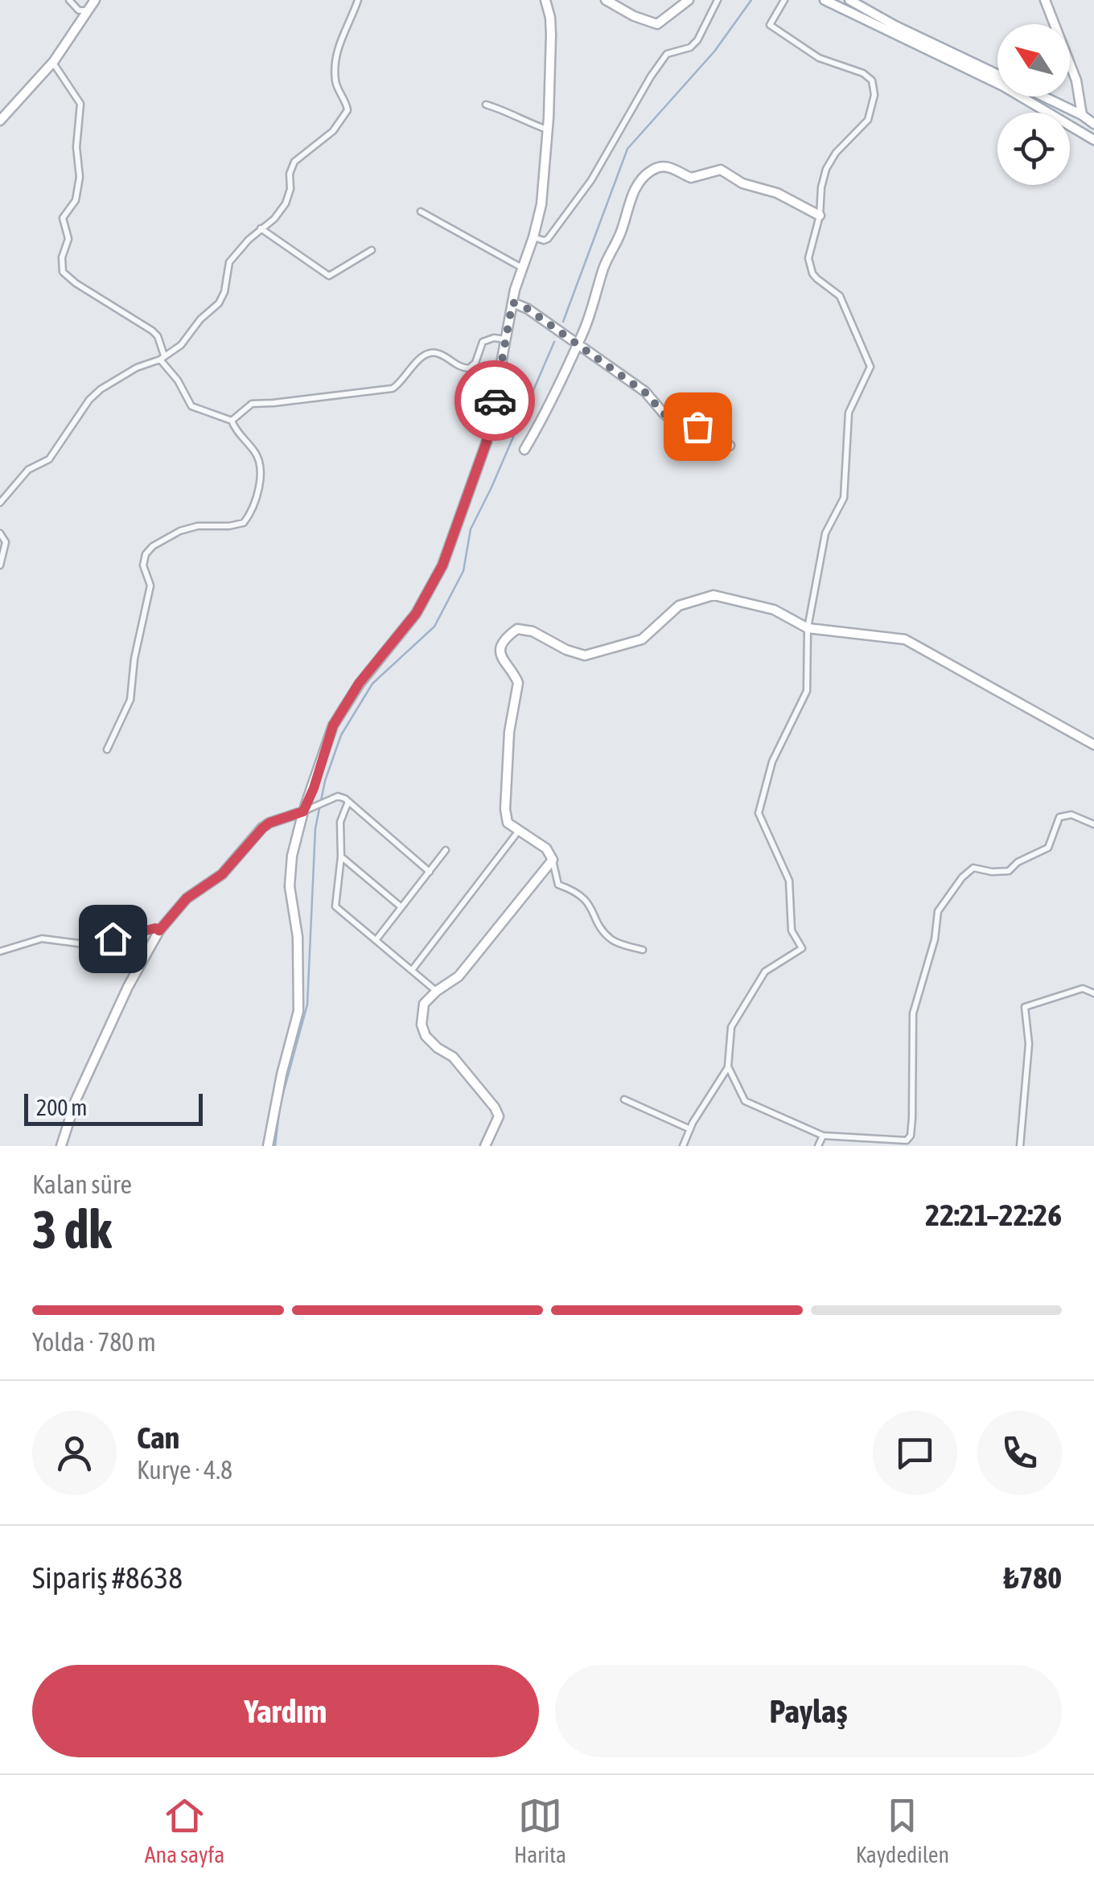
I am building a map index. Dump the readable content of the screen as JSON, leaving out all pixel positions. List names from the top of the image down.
{
  "scale_bar": "200 m",
  "north": "top left",
  "page": {
    "scale": "200 m",
    "heading": ["3 dk", "Kalan süre", "22:21–22:26"],
    "panel": [
      "Can",
      "Kurye · 4.8",
      "Sipariş #8638",
      "₺780"
    ],
    "bar": "Yolda · 780 m",
    "buttons": ["Yardım", "Paylaş"],
    "tabs": ["Ana sayfa", "Harita", "Kaydedilen"]
  }
}
